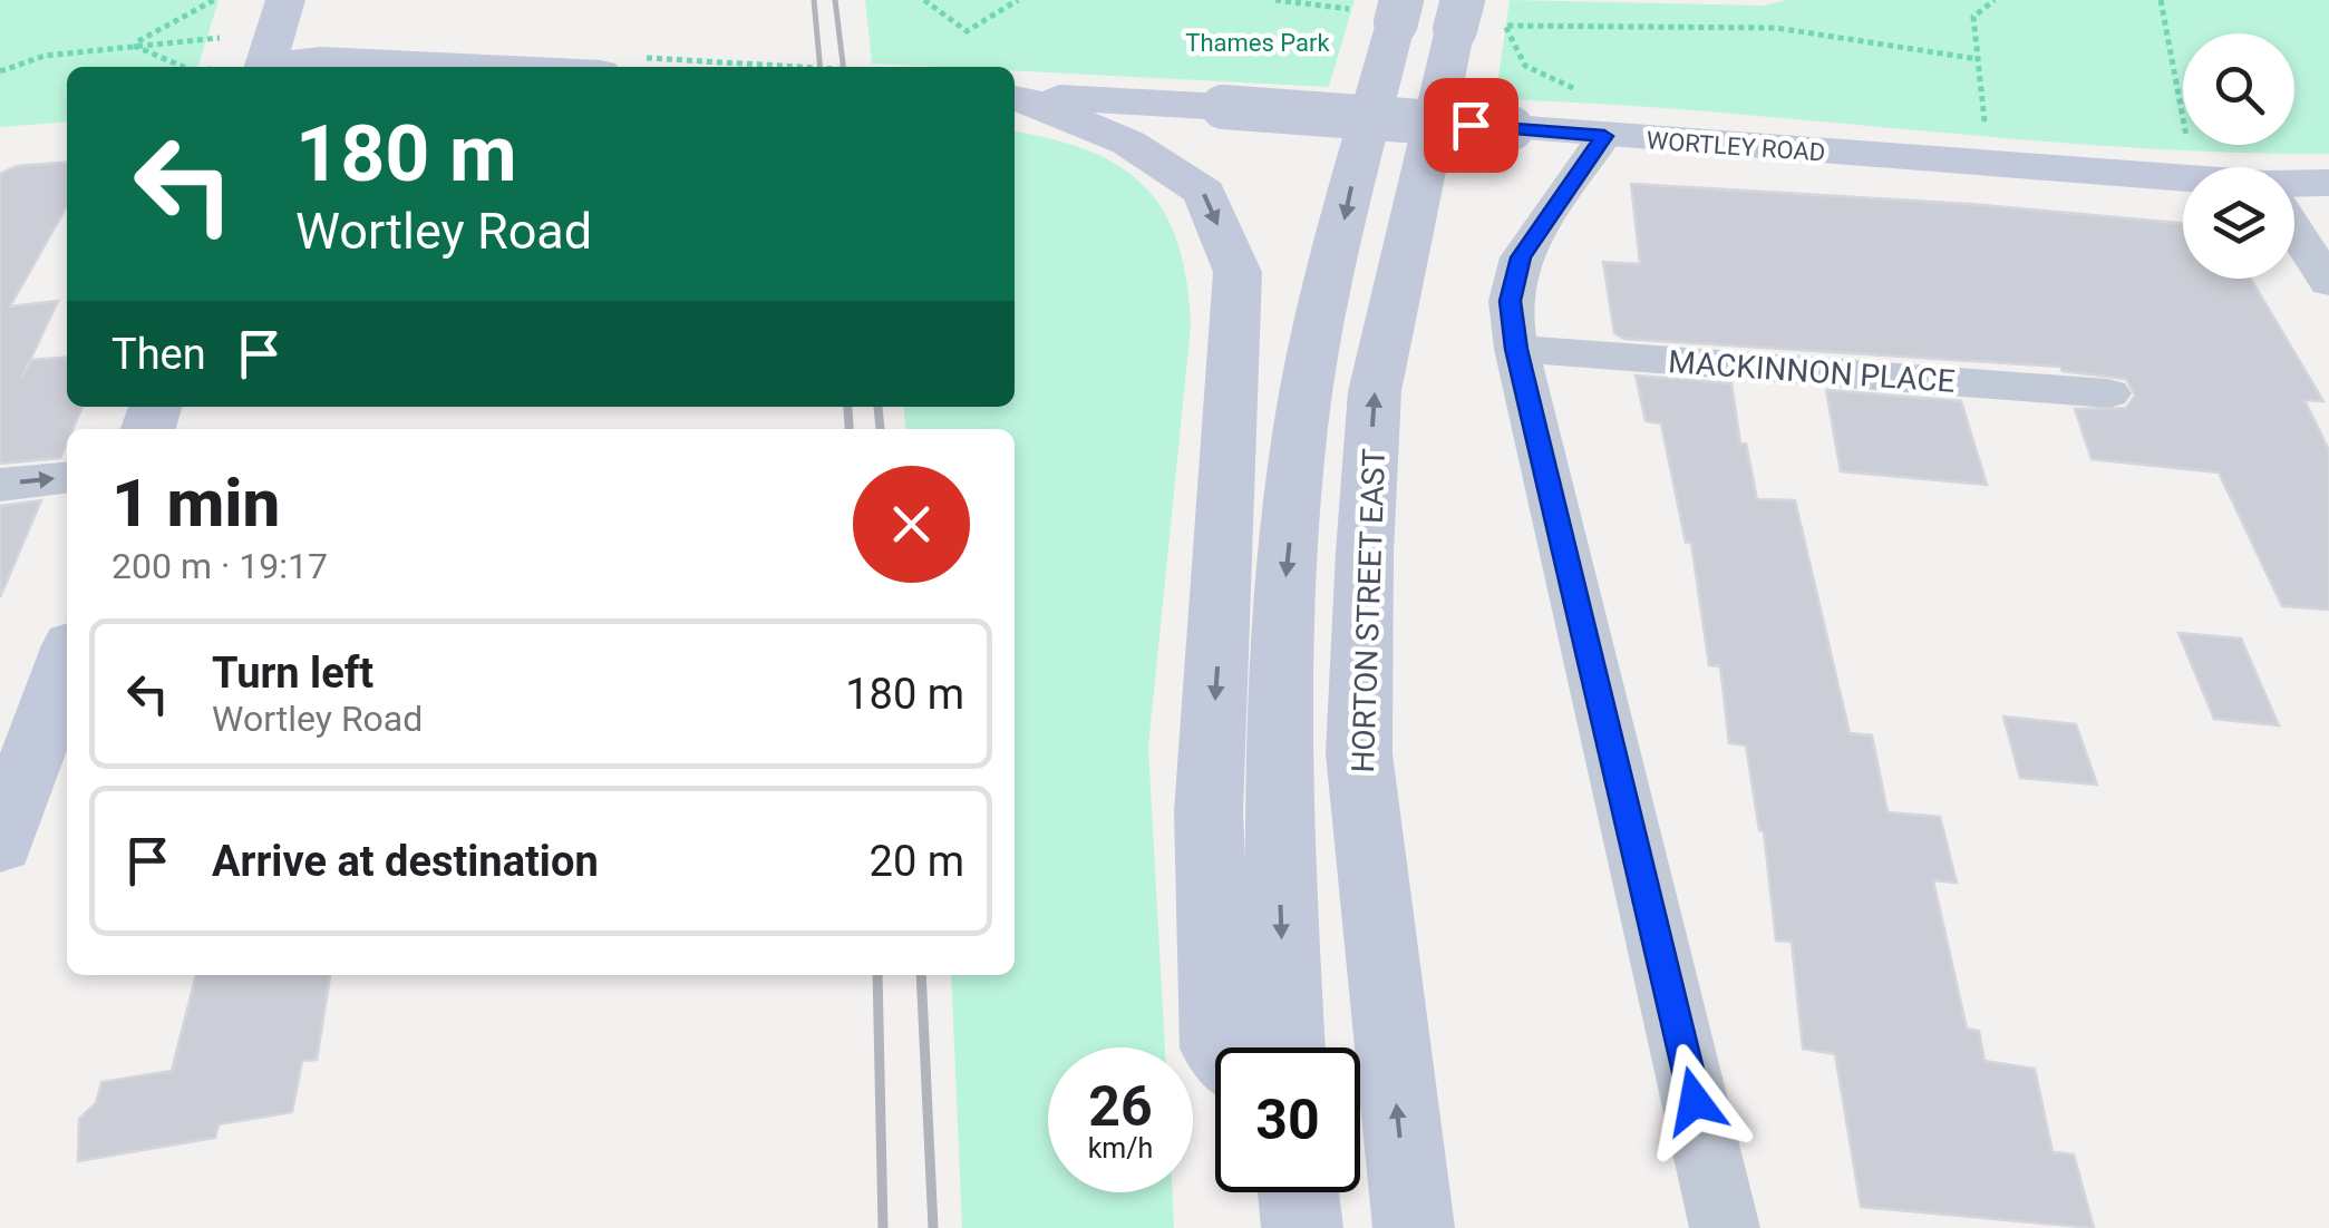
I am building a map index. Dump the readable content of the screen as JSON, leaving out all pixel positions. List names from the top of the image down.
{
  "streets": {
    "main road": ["WORTLEY ROAD", "HORTON STREET EAST"],
    "street": ["MACKINNON PLACE"]
  },
  "parks": ["Thames Park"],
  "page": {
    "turn": ["180 m", "Wortley Road"],
    "then": "Then",
    "heading": ["1 min", "200 m · 19:17"],
    "list": [
      {
        "name": "Turn left",
        "note": "Wortley Road",
        "value": "180 m"
      },
      {
        "name": "Arrive at destination",
        "value": "20 m"
      }
    ],
    "speed": "26 km/h",
    "limit": "30"
  }
}
